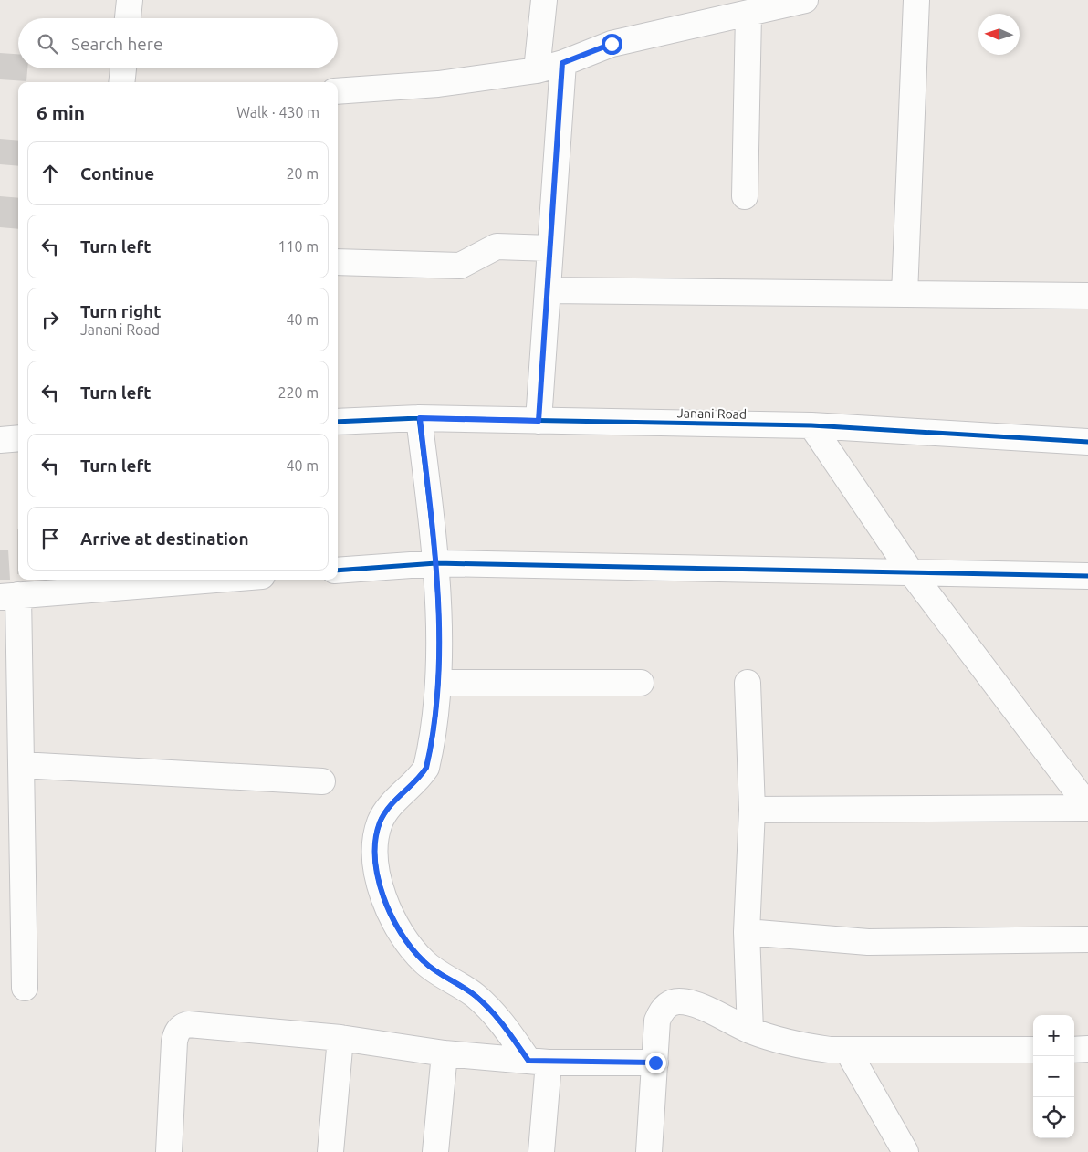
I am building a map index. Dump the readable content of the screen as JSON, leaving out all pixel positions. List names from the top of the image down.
{
  "streets": {
    "street": ["Janani Road"]
  },
  "north": "left",
  "page": {
    "search": "Search here",
    "heading": ["6 min", "Walk · 430 m"],
    "list": [
      ["Continue", "20 m"],
      ["Turn left", "110 m"],
      ["Turn right", "Janani Road", "40 m"],
      ["Turn left", "220 m"],
      ["Turn left", "40 m"],
      "Arrive at destination"
    ],
    "map_buttons": ["+", "−"]
  }
}
